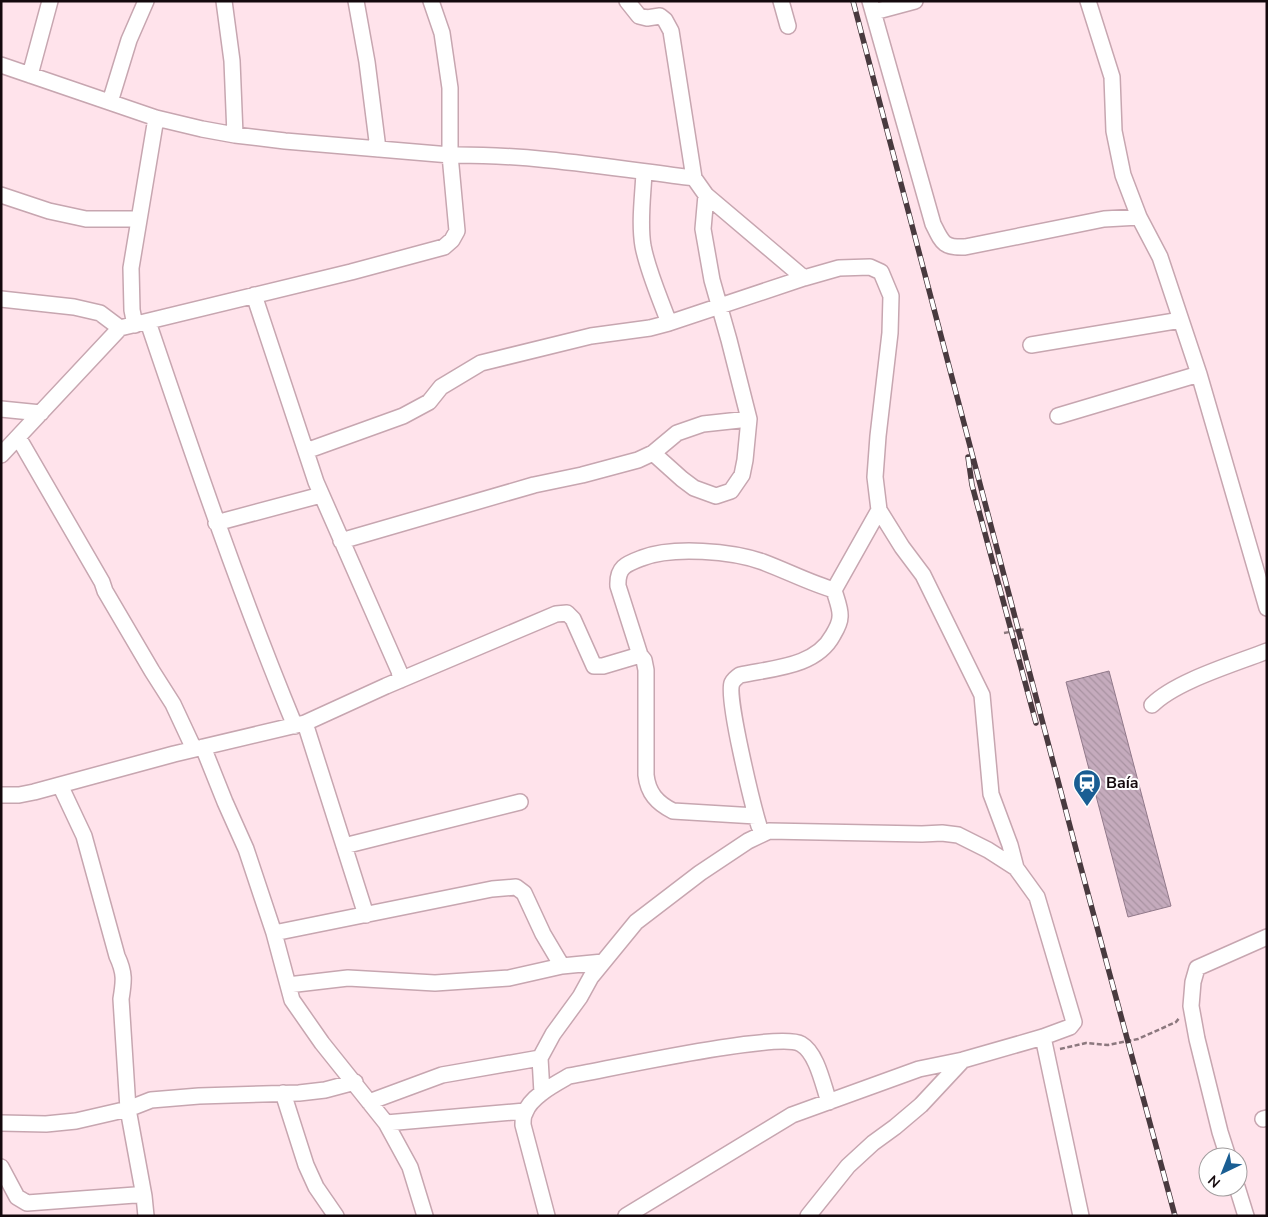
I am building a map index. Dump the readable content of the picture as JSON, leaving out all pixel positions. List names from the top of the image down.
{
  "places": {
    "station": ["Baía"]
  },
  "north": "bottom left"
}
